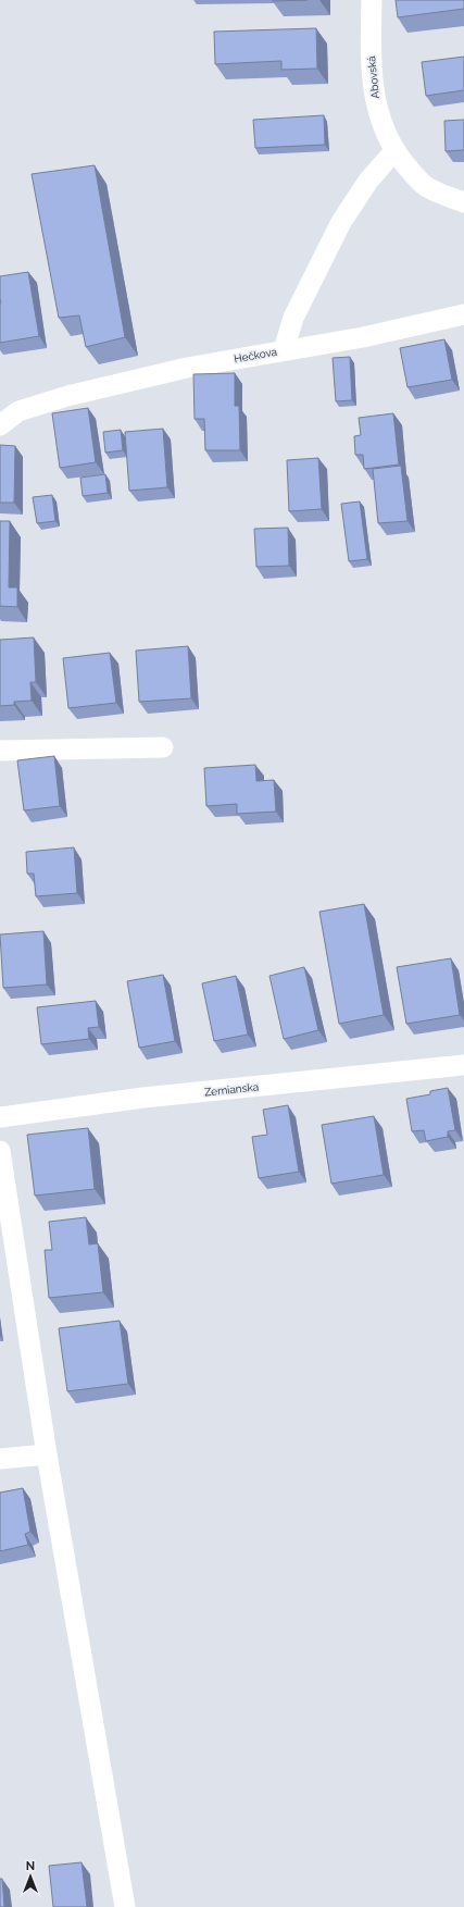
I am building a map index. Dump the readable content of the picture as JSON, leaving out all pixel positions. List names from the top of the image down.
{
  "streets": {
    "street": ["Abovská", "Hečkova", "Zemianska"]
  },
  "crossings": [
    ["Abovská", "Hečkova"]
  ],
  "north": "top"
}
